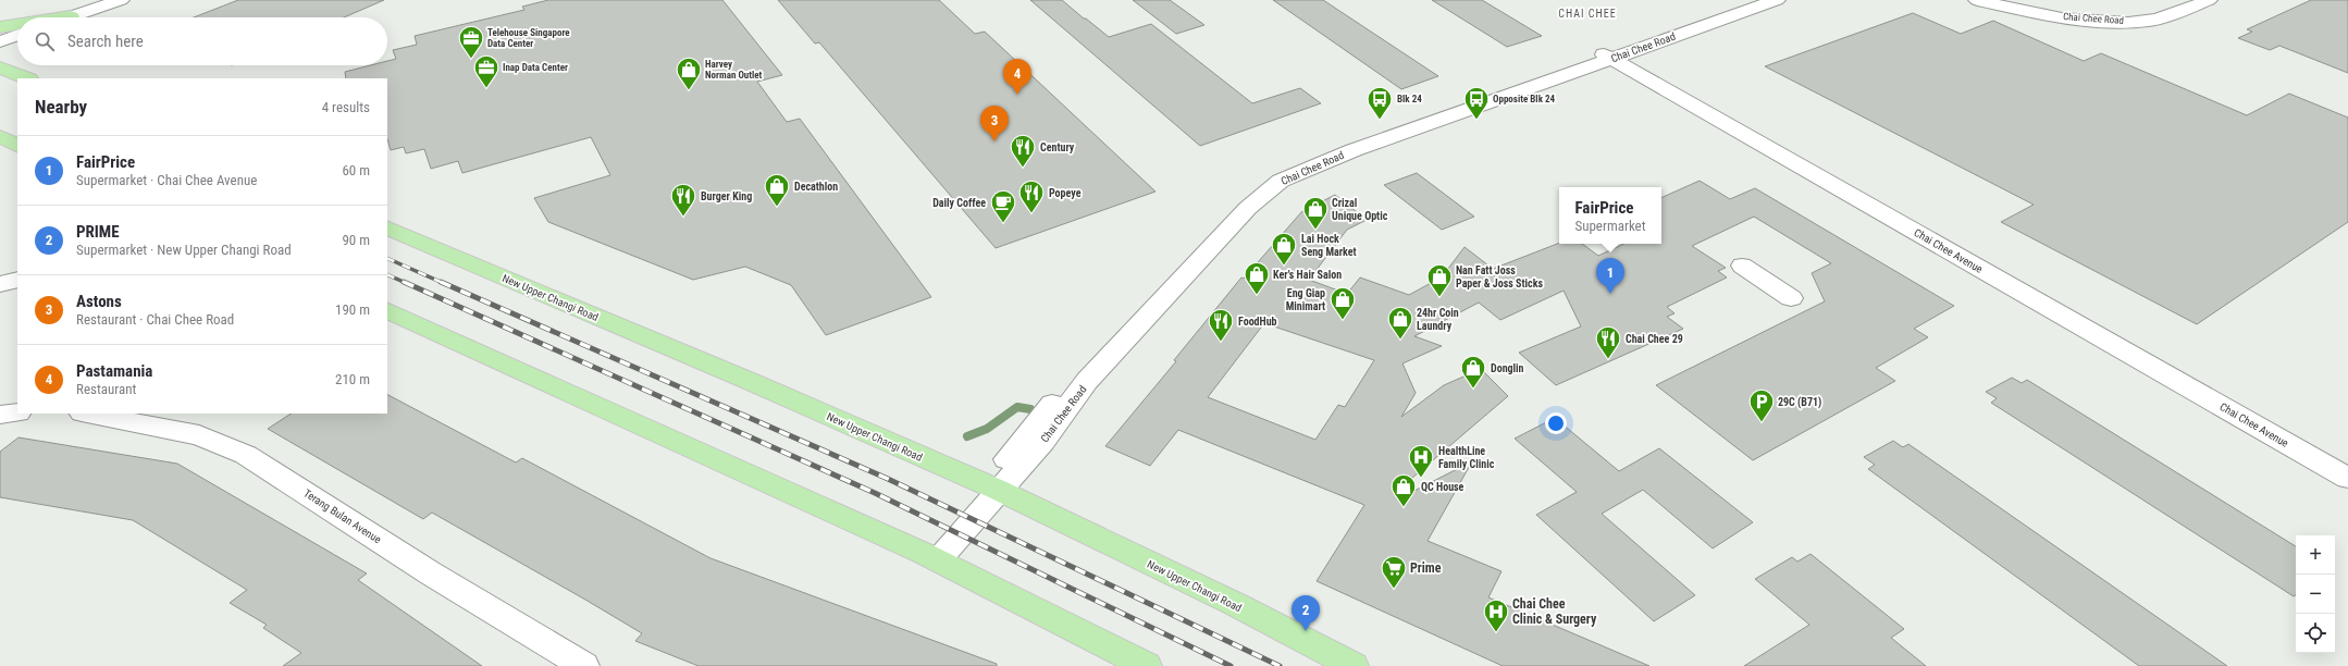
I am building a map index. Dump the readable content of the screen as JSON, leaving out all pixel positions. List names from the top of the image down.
{
  "streets": {
    "main road": ["New Upper Changi Road"],
    "street": ["Chai Chee Road", "Chai Chee Avenue", "Terang Bulan Avenue"]
  },
  "crossings": [
    ["Chai Chee Road", "Chai Chee Avenue"],
    ["Chai Chee Road", "New Upper Changi Road"]
  ],
  "districts": ["CHAI CHEE"],
  "places": {
    "office": ["Telehouse Singapore Data Center", "Inap Data Center"],
    "shop": [
      "Harvey Norman Outlet",
      "Decathlon",
      "Crizal Unique Optic",
      "Lai Hock Seng Market",
      "Ker’s Hair Salon",
      "Nan Fatt Joss Paper & Joss Sticks",
      "Eng Giap Minimart",
      "24hr Coin Laundry",
      "Donglin",
      "QC House"
    ],
    "bus stop": ["Blk 24", "Opposite Blk 24"],
    "restaurant": [
      "Century",
      "Popeye",
      "Burger King",
      "FoodHub",
      "Chai Chee 29"
    ],
    "cafe": ["Daily Coffee"],
    "parking": ["29C (B71)"],
    "hospital": ["HealthLine Family Clinic", "Chai Chee Clinic & Surgery"],
    "supermarket": ["Prime"]
  },
  "page": {
    "search": "Search here",
    "pins": [
      "4",
      "3",
      "1",
      "2"
    ],
    "heading": ["Nearby", "4 results"],
    "list": [
      {
        "mark": "1",
        "name": "FairPrice",
        "note": "Supermarket · Chai Chee Avenue",
        "value": "60 m"
      },
      {
        "mark": "2",
        "name": "PRIME",
        "note": "Supermarket · New Upper Changi Road",
        "value": "90 m"
      },
      {
        "mark": "3",
        "name": "Astons",
        "note": "Restaurant · Chai Chee Road",
        "value": "190 m"
      },
      {
        "mark": "4",
        "name": "Pastamania",
        "note": "Restaurant",
        "value": "210 m"
      }
    ],
    "popup": ["FairPrice", "Supermarket"],
    "map_buttons": ["+", "−"]
  }
}
